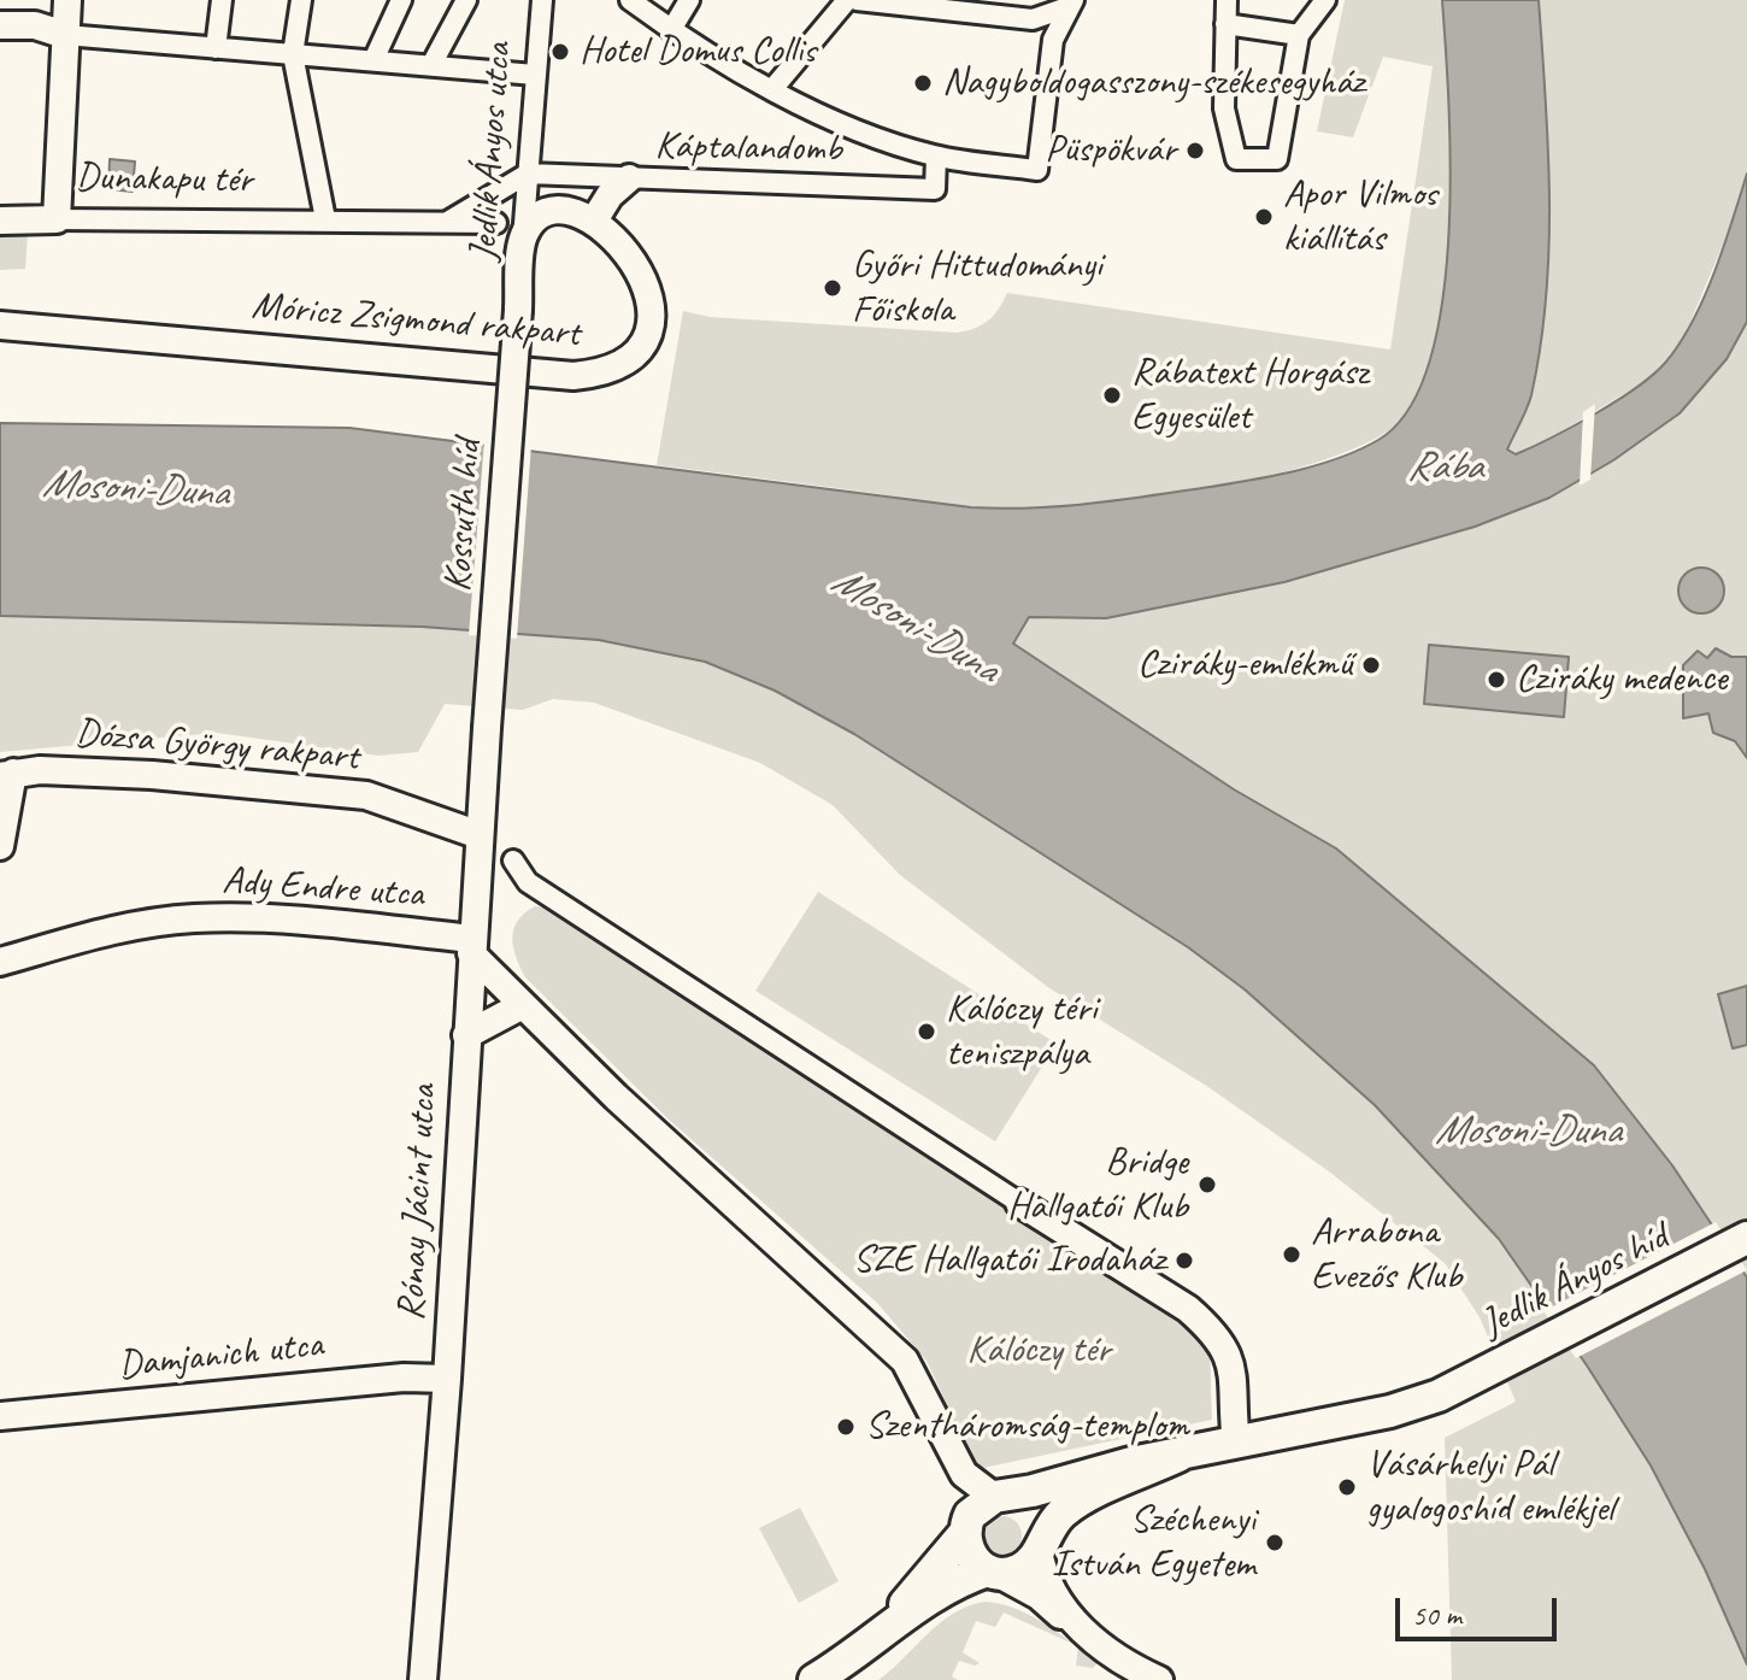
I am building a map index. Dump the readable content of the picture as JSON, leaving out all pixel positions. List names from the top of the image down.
{
  "streets": {
    "street": [
      "Káptalandomb",
      "Jedlik Ányos utca",
      "Dunakapu tér",
      "Móricz Zsigmond rakpart",
      "Kossuth híd",
      "Dózsa György rakpart",
      "Ady Endre utca",
      "Rónay Jácint utca",
      "Jedlik Ányos híd",
      "Damjanich utca"
    ]
  },
  "crossings": [
    ["Káptalandomb", "Jedlik Ányos utca"],
    ["Jedlik Ányos utca", "Kossuth híd"],
    ["Kossuth híd", "Rónay Jácint utca"],
    ["Dózsa György rakpart", "Rónay Jácint utca"],
    ["Ady Endre utca", "Rónay Jácint utca"],
    ["Rónay Jácint utca", "Damjanich utca"]
  ],
  "water": ["Rába", "Mosoni-Duna"],
  "parks": ["Kálóczy tér"],
  "places": [
    "Hotel Domus Collis",
    "Nagyboldogasszony-székesegyház",
    "Püspökvár",
    "Apor Vilmos kiállítás",
    "Győri Hittudományi Főiskola",
    "Rábatext Horgász Egyesület",
    "Cziráky-emlékmű",
    "Cziráky medence",
    "Kálóczy téri teniszpálya",
    "Bridge Hallgatói Klub",
    "Arrabona Evezős Klub",
    "SZE Hallgatói Irodaház",
    "Szentháromság-templom",
    "Vásárhelyi Pál gyalogoshíd emlékjel",
    "Széchenyi István Egyetem"
  ],
  "scale_bar": "50 m"
}
